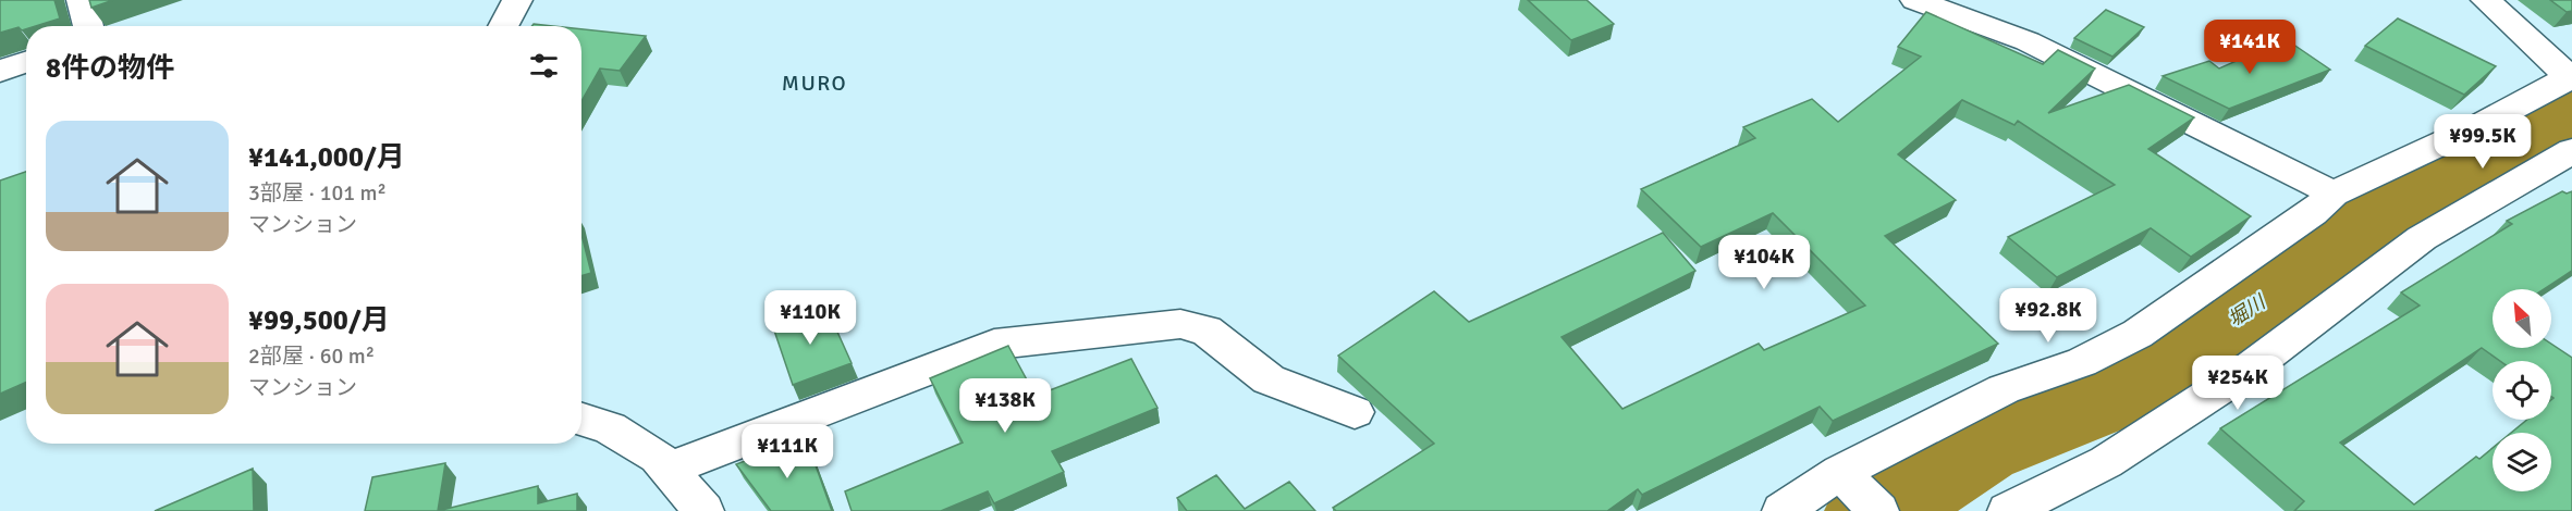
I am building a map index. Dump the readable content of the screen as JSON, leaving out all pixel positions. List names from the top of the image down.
{
  "districts": ["MURO"],
  "water": ["堀川"],
  "north": "top left",
  "page": {
    "price": [
      "¥141K",
      "¥99.5K",
      "¥104K",
      "¥92.8K",
      "¥110K",
      "¥254K",
      "¥138K",
      "¥111K"
    ],
    "heading": "8件の物件",
    "list": [
      {
        "name": "¥141,000/月",
        "note": "3部屋 · 101 m² · マンション"
      },
      {
        "name": "¥99,500/月",
        "note": "2部屋 · 60 m² · マンション"
      }
    ]
  }
}
